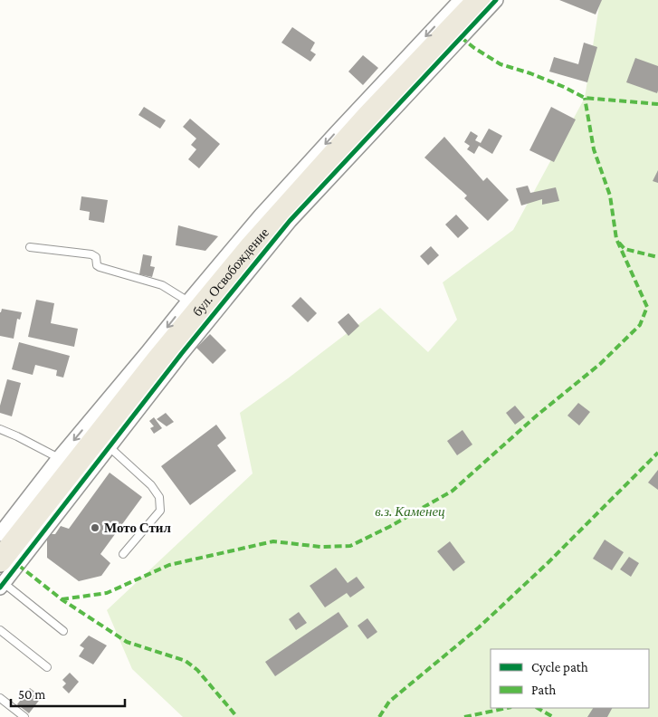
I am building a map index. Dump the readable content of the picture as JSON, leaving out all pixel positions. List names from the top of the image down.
{
  "streets": {
    "main road": ["бул. Освобождение"]
  },
  "parks": ["в.з. Каменец"],
  "places": ["Мото Стил"],
  "legend": ["Cycle path", "Path"],
  "scale_bar": "50 m"
}
